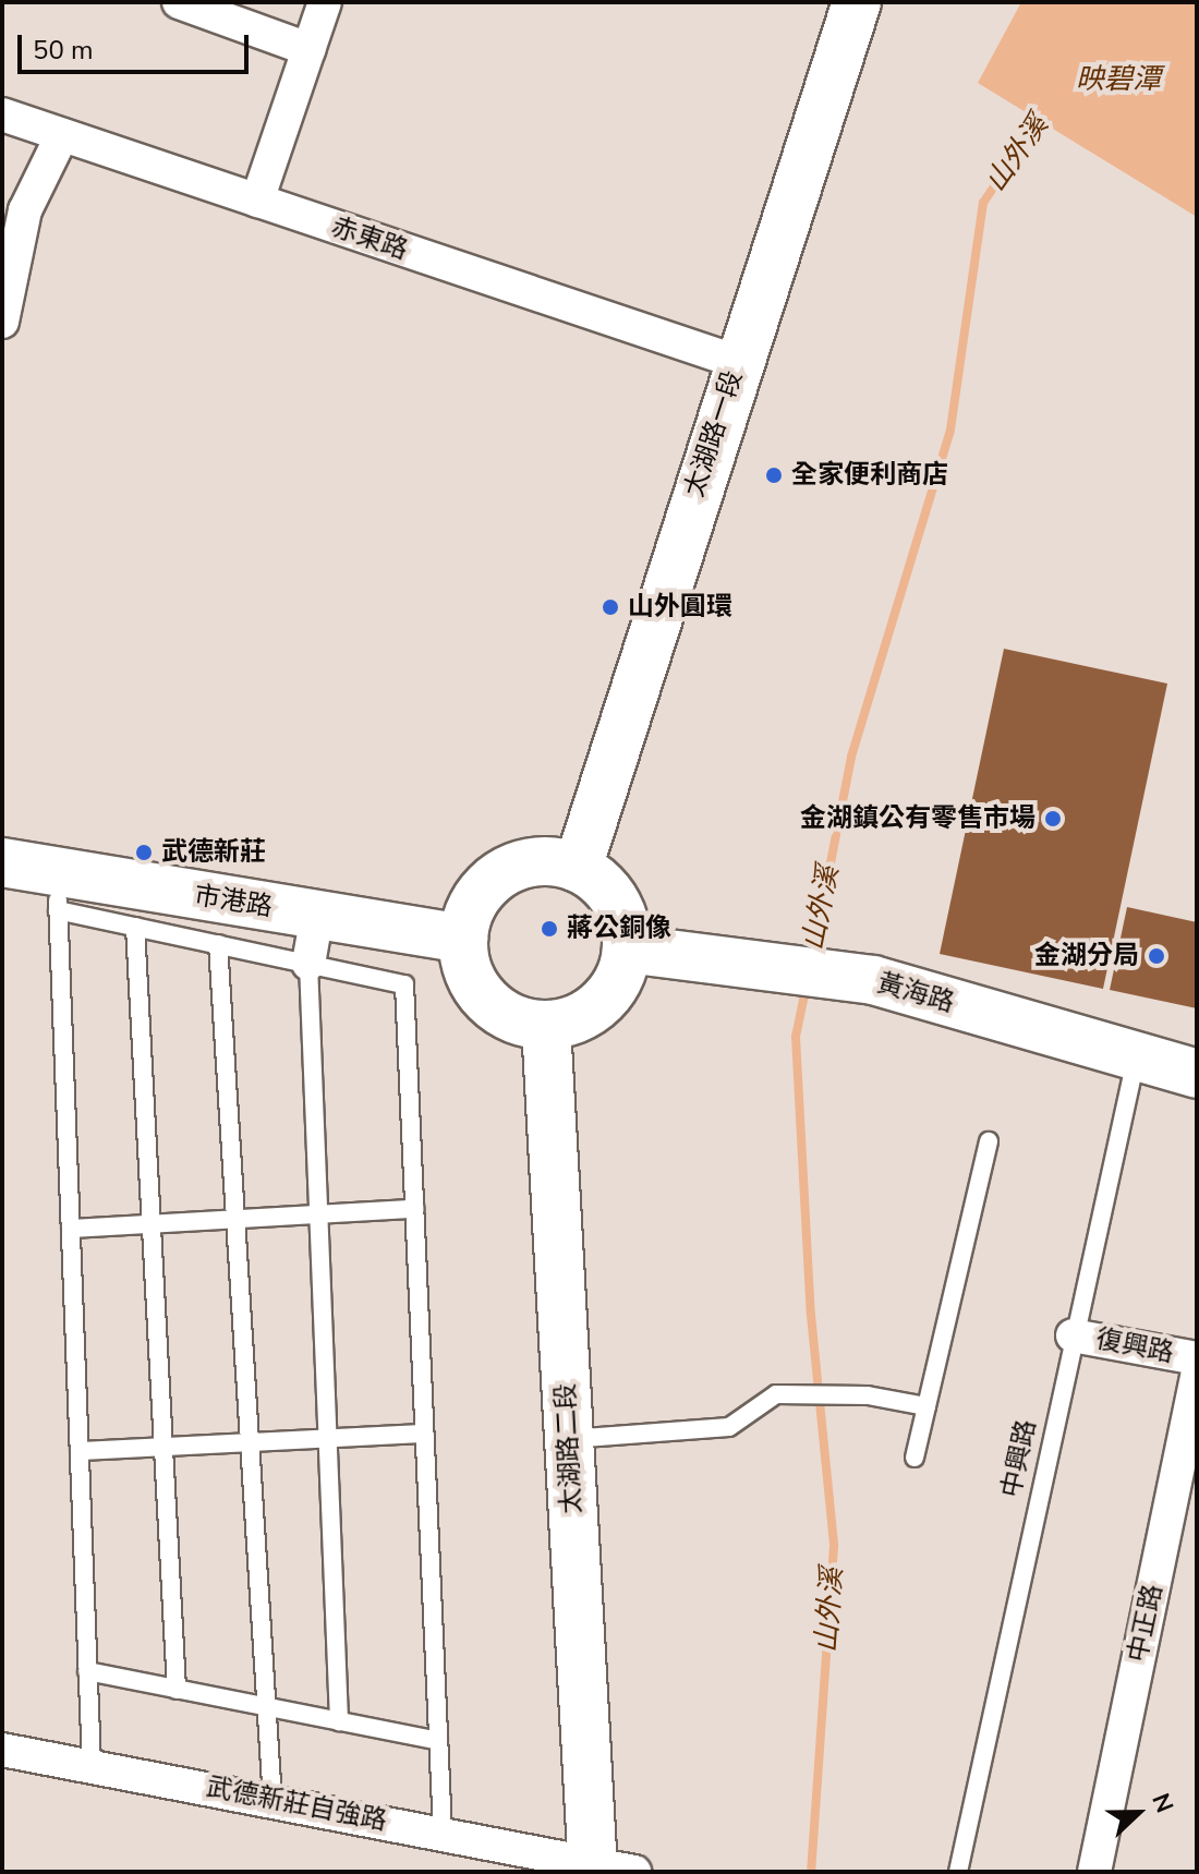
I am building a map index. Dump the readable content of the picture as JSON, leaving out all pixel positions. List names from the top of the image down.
{
  "streets": {
    "street": [
      "赤東路",
      "太湖路一段",
      "市港路",
      "黃海路",
      "復興路",
      "太湖路二段",
      "中正路",
      "武德新莊自強路"
    ],
    "lane": ["中興路"]
  },
  "crossings": [
    ["赤東路", "太湖路一段"],
    ["太湖路一段", "市港路"],
    ["太湖路一段", "黃海路"],
    ["太湖路一段", "太湖路二段"],
    ["市港路", "黃海路"],
    ["市港路", "太湖路二段"],
    ["黃海路", "太湖路二段"],
    ["黃海路", "中興路"],
    ["復興路", "中興路"],
    ["太湖路二段", "武德新莊自強路"]
  ],
  "water": ["映碧潭", "山外溪"],
  "places": [
    "全家便利商店",
    "山外圓環",
    "金湖鎮公有零售市場",
    "武德新莊",
    "蔣公銅像",
    "金湖分局"
  ],
  "scale_bar": "50 m",
  "north": "right"
}
